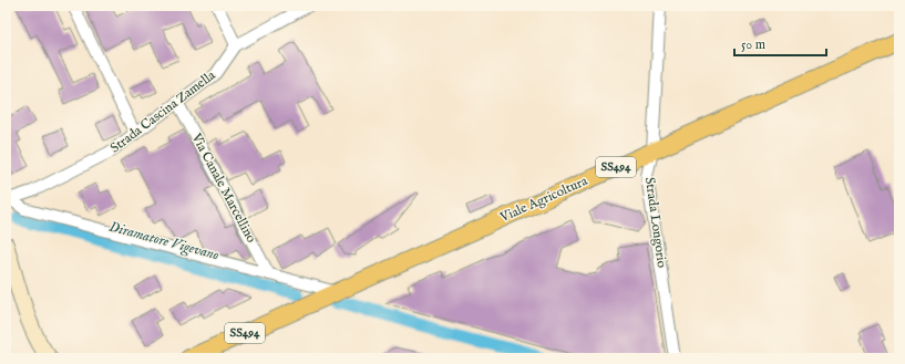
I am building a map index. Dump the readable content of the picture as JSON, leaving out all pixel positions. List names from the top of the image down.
{
  "streets": {
    "main road": ["SS494", "Viale Agricoltura"],
    "street": ["Strada Cascina Zamella", "Via Canale Marcellino", "Strada Longorio"]
  },
  "crossings": [
    ["Strada Cascina Zamella", "Via Canale Marcellino"],
    ["Viale Agricoltura", "Strada Longorio"]
  ],
  "water": ["Diramatore Vigevano"],
  "scale_bar": "50 m"
}
